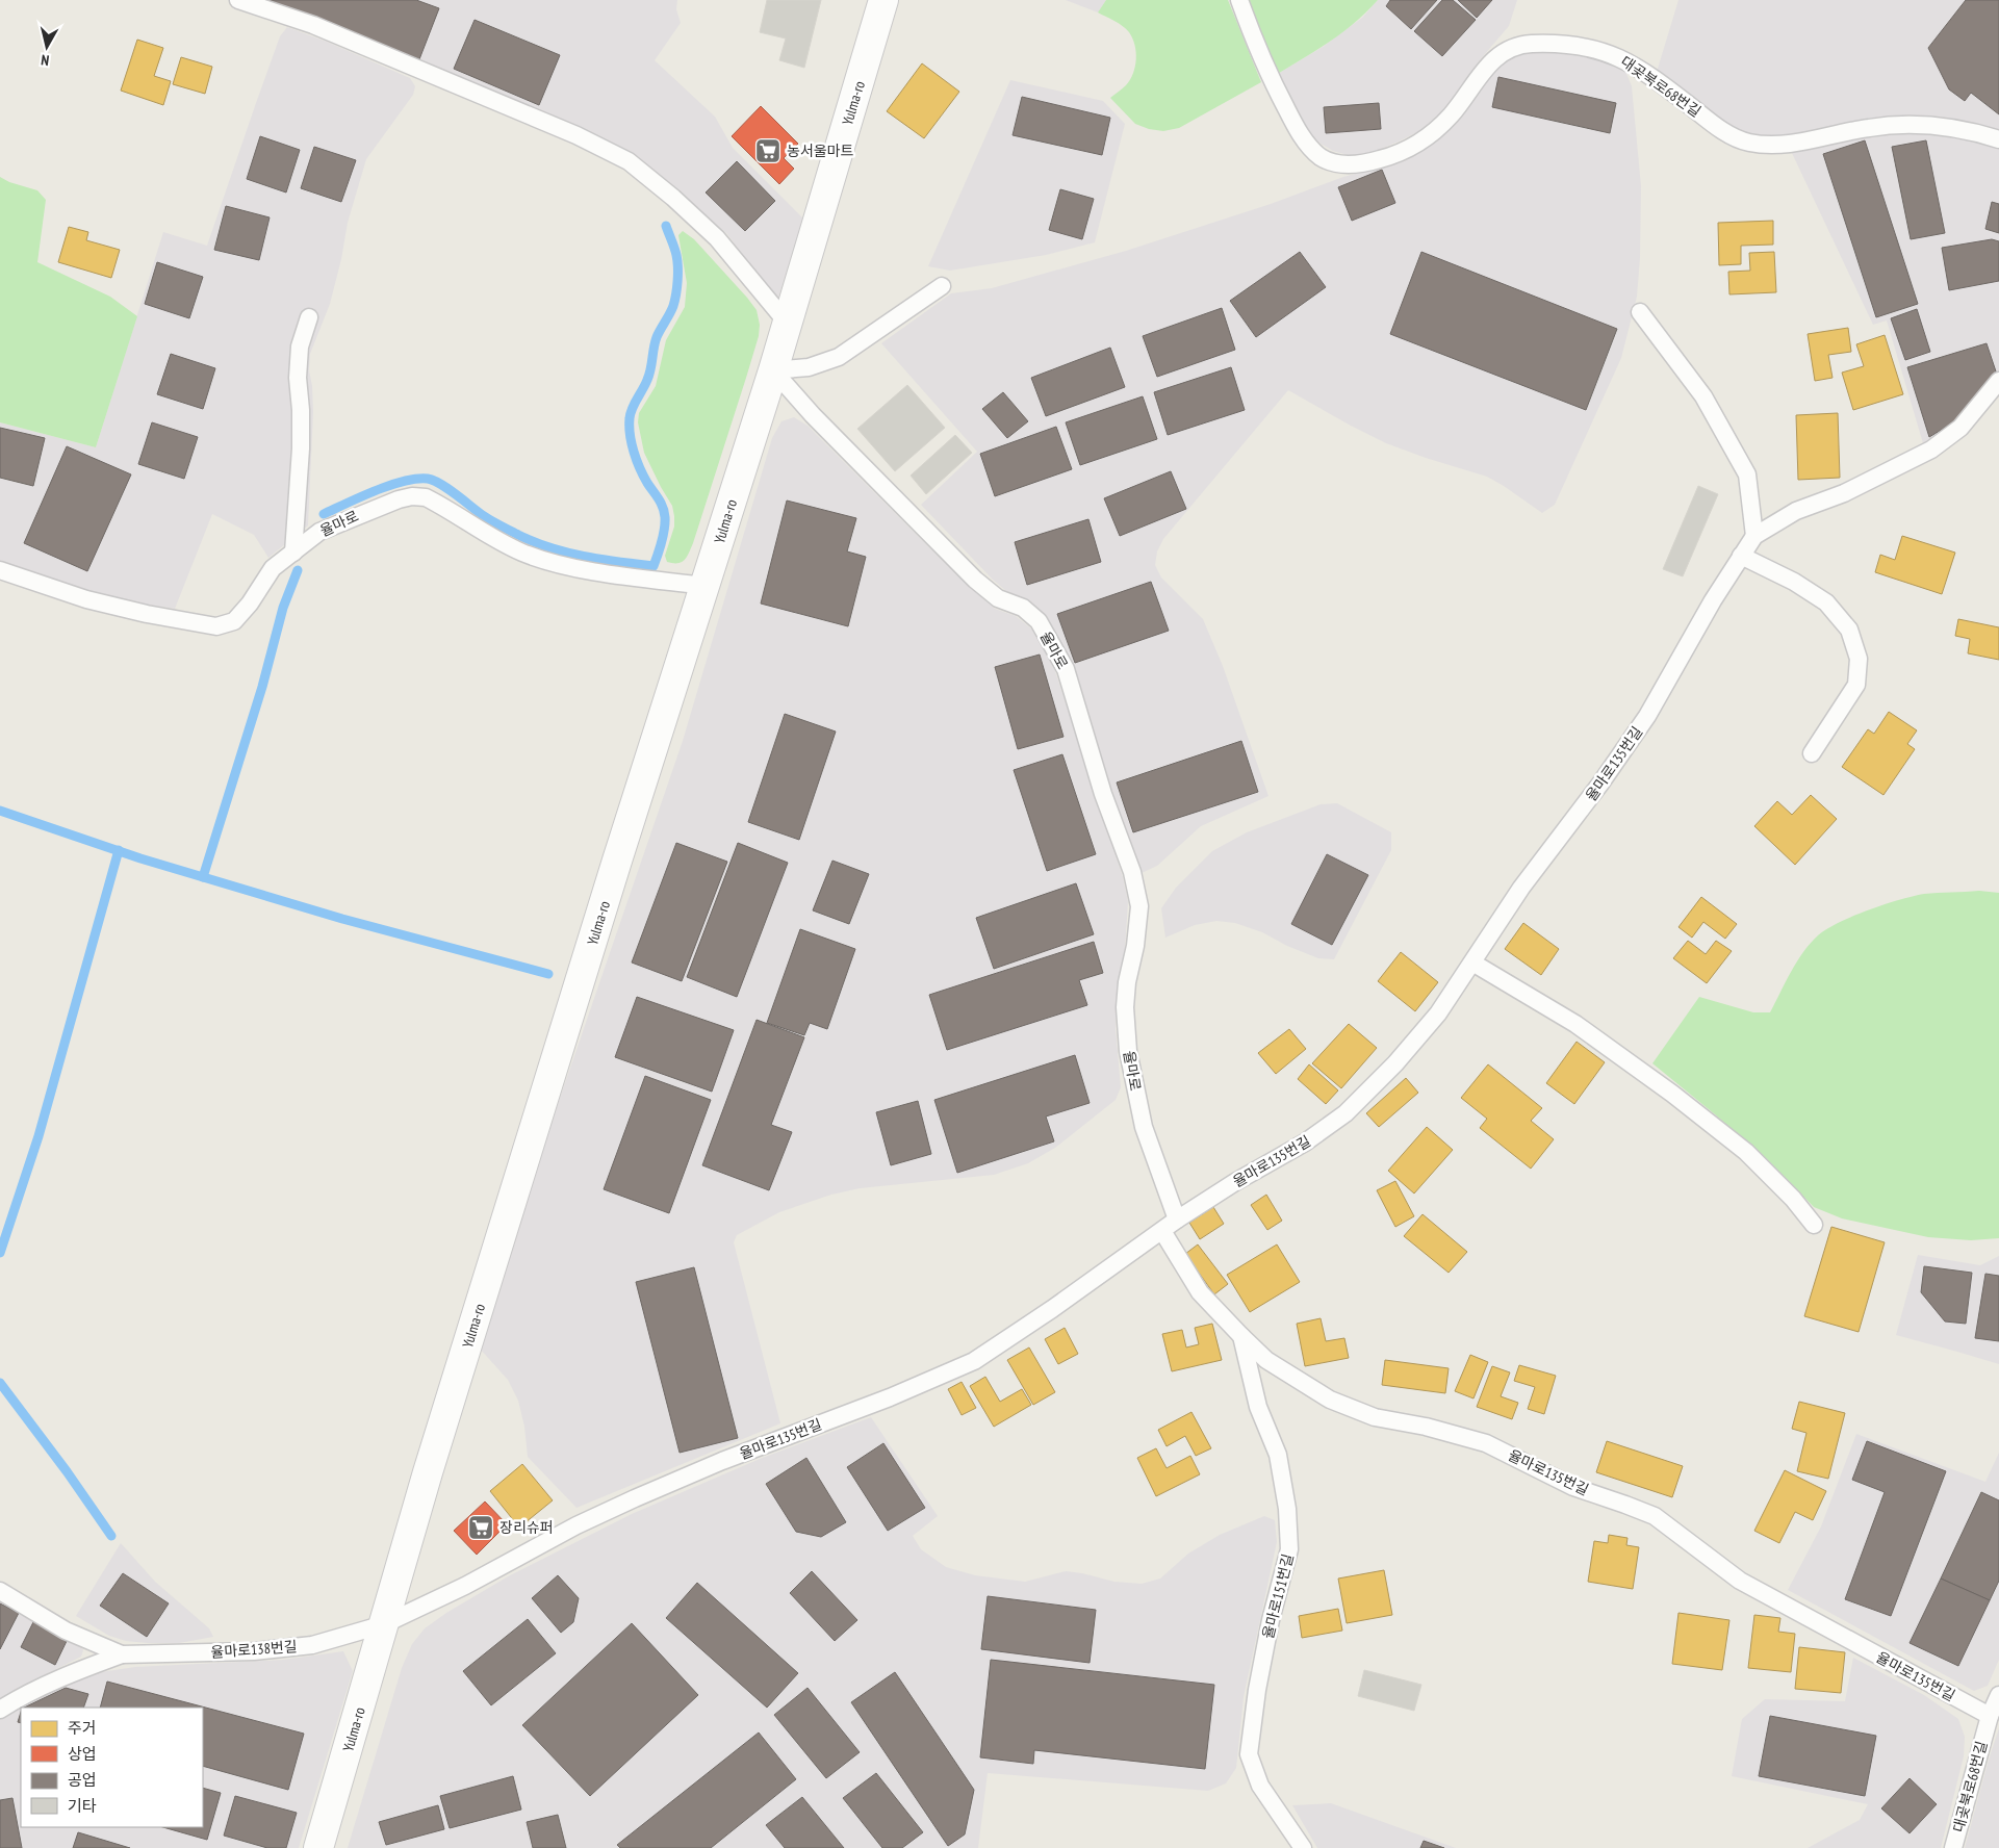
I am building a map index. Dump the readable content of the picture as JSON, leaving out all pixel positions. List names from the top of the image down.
{
  "streets": {
    "street": ["Yulma-ro"],
    "lane": [
      "대곶북로68번길",
      "율마로",
      "율마로135번길",
      "율마로151번길",
      "율마로138번길"
    ]
  },
  "crossings": [
    ["대곶북로68번길", "율마로135번길"],
    ["Yulma-ro", "율마로"],
    ["Yulma-ro", "율마로135번길"],
    ["Yulma-ro", "율마로138번길"],
    ["율마로", "율마로135번길"],
    ["율마로135번길", "율마로151번길"],
    ["율마로135번길", "율마로138번길"]
  ],
  "places": {
    "supermarket": ["농서울마트", "장리슈퍼"]
  },
  "legend": [
    "주거",
    "상업",
    "공업",
    "기타"
  ],
  "north": "bottom"
}
